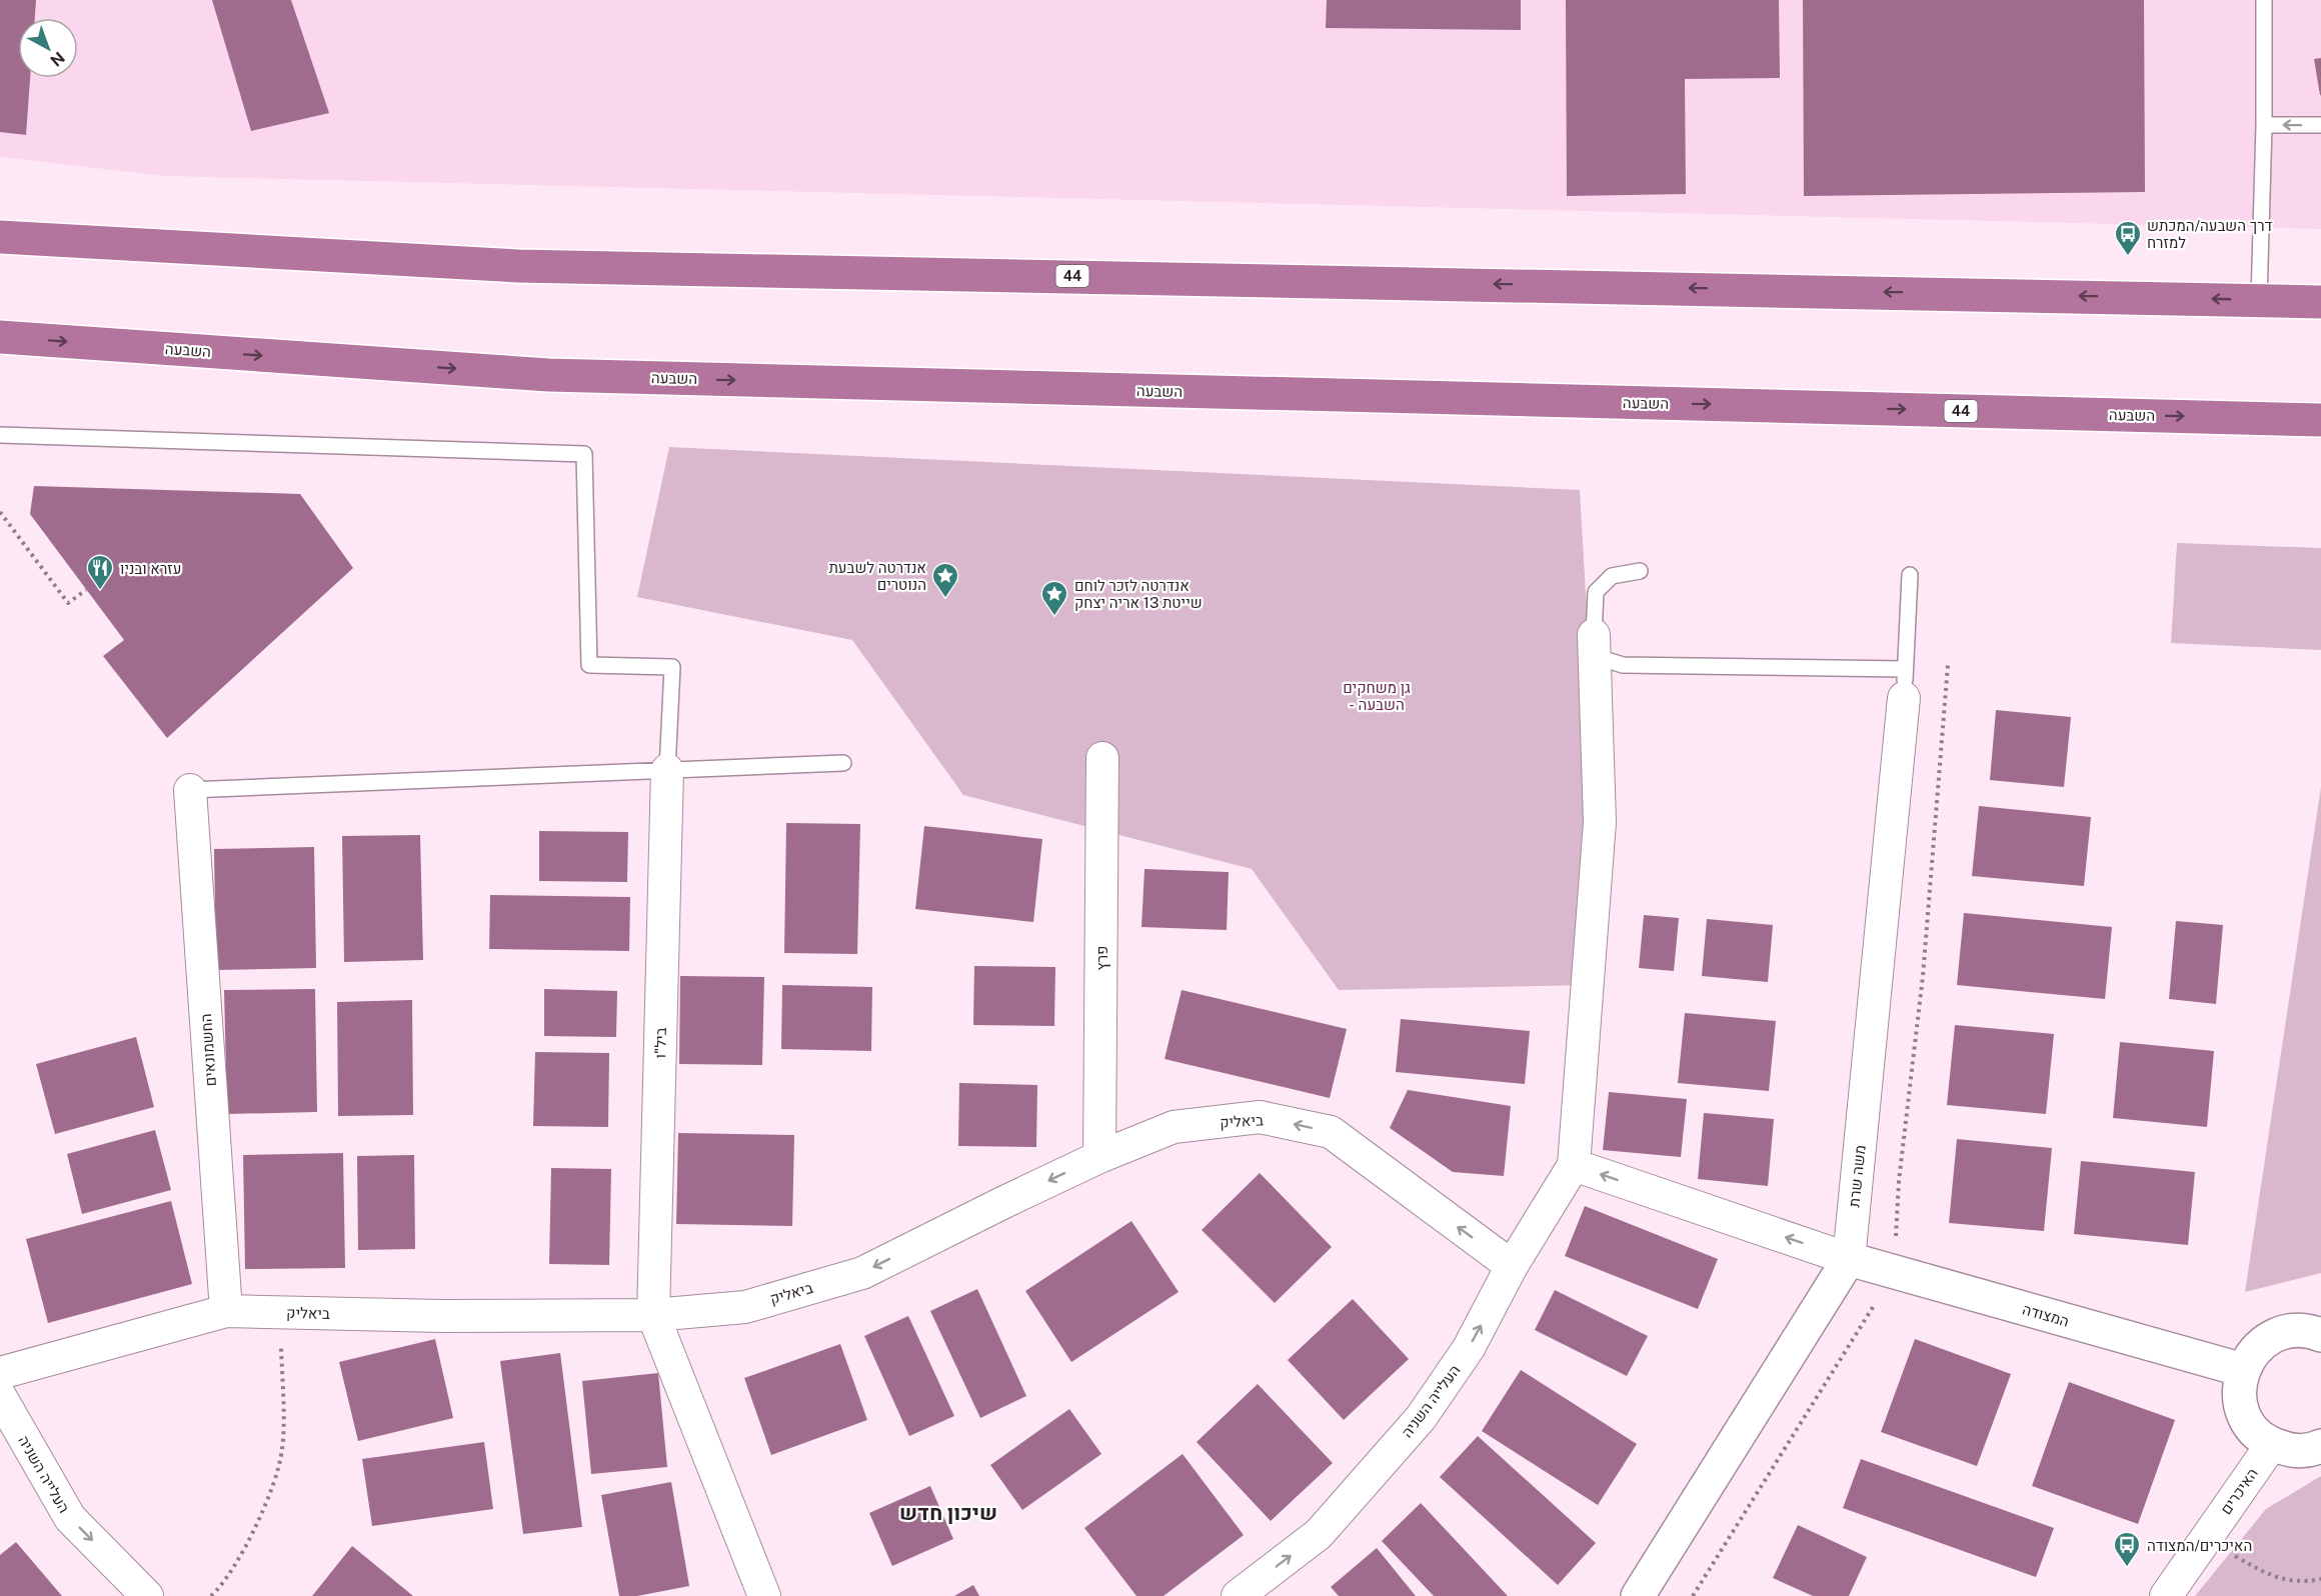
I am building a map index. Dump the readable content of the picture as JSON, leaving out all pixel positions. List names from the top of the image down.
{
  "streets": {
    "highway": ["44", "השבעה"],
    "street": [
      "פרץ",
      "ביל\"ו",
      "החשמונאים",
      "ביאליק",
      "משה שרת",
      "המצודה",
      "העלייה השניה",
      "האיכרים"
    ]
  },
  "crossings": [
    ["פרץ", "ביאליק"],
    ["ביל\"ו", "ביאליק"],
    ["החשמונאים", "ביאליק"],
    ["ביאליק", "העלייה השניה"],
    ["משה שרת", "המצודה"]
  ],
  "one_way": ["ביאליק"],
  "districts": ["שיכון חדש"],
  "parks": ["גן משחקים - השבעה"],
  "places": {
    "bus stop": ["דרך השבעה/המכתש למזרח", "האיכרים/המצודה"],
    "restaurant": ["עזרא ובניו"],
    "place": ["אנדרטה לשבעת הנוטרים", "אנדרטה לזכר לוחם שייטת 13 אריה יצחק"]
  },
  "north": "bottom right"
}
